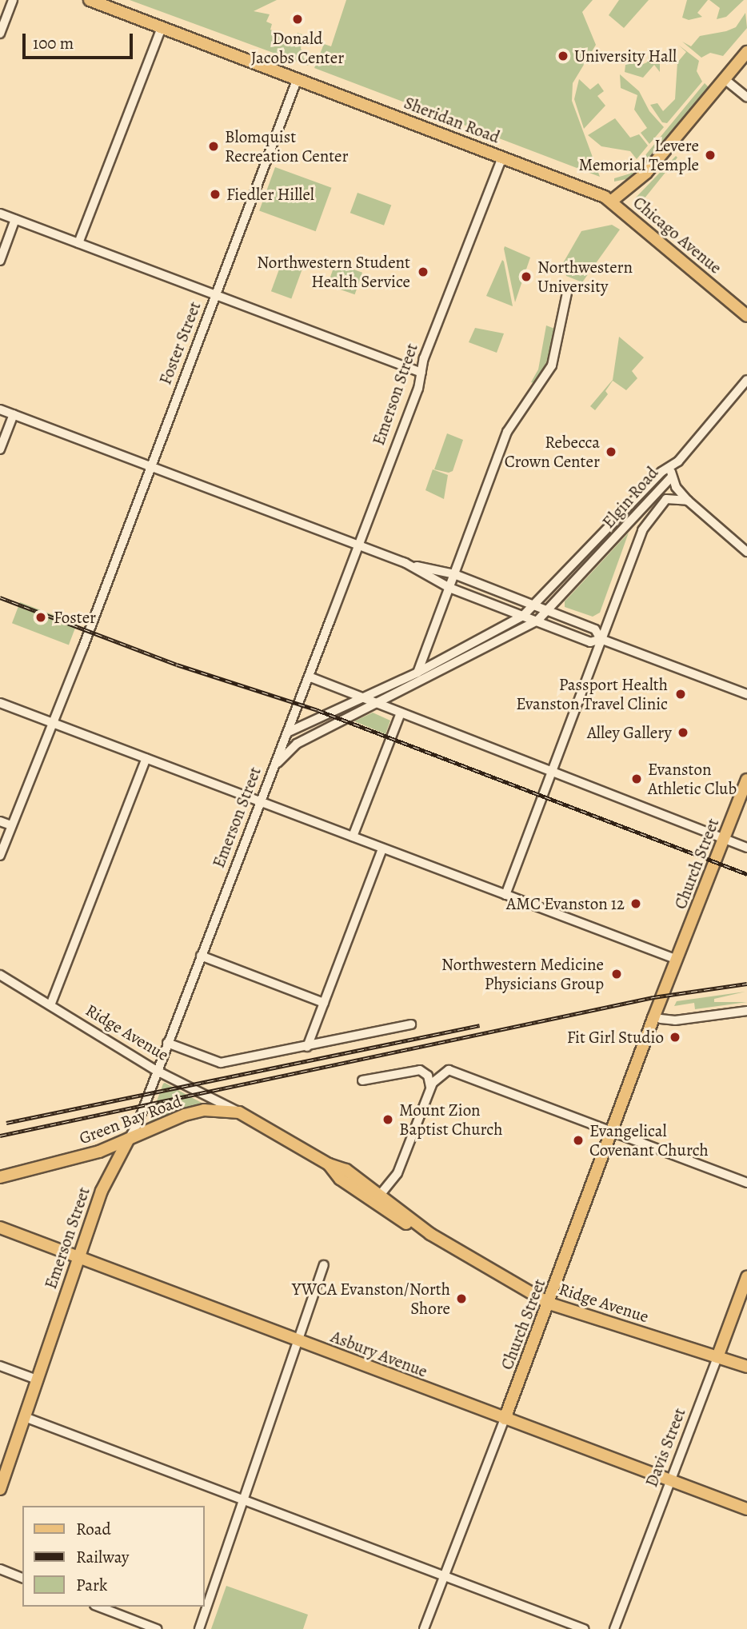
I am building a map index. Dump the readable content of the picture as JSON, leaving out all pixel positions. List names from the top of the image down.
{
  "streets": {
    "main road": [
      "Sheridan Road",
      "Chicago Avenue",
      "Emerson Street",
      "Church Street",
      "Ridge Avenue",
      "Green Bay Road",
      "Asbury Avenue",
      "Davis Street"
    ],
    "street": ["Foster Street", "Elgin Road"]
  },
  "crossings": [
    ["Sheridan Road", "Chicago Avenue"],
    ["Sheridan Road", "Foster Street"],
    ["Sheridan Road", "Emerson Street"],
    ["Emerson Street", "Elgin Road"],
    ["Emerson Street", "Ridge Avenue"],
    ["Emerson Street", "Green Bay Road"],
    ["Emerson Street", "Asbury Avenue"],
    ["Church Street", "Ridge Avenue"],
    ["Church Street", "Asbury Avenue"],
    ["Ridge Avenue", "Green Bay Road"],
    ["Ridge Avenue", "Davis Street"],
    ["Asbury Avenue", "Davis Street"]
  ],
  "places": [
    "Donald Jacobs Center",
    "University Hall",
    "Blomquist Recreation Center",
    "Levere Memorial Temple",
    "Fiedler Hillel",
    "Northwestern Student Health Service",
    "Northwestern University",
    "Rebecca Crown Center",
    "Foster",
    "Passport Health Evanston Travel Clinic",
    "Alley Gallery",
    "Evanston Athletic Club",
    "AMC Evanston 12",
    "Northwestern Medicine Physicians Group",
    "Fit Girl Studio",
    "Mount Zion Baptist Church",
    "Evangelical Covenant Church",
    "YWCA Evanston/North Shore"
  ],
  "legend": ["Road", "Railway", "Park"],
  "scale_bar": "100 m"
}
